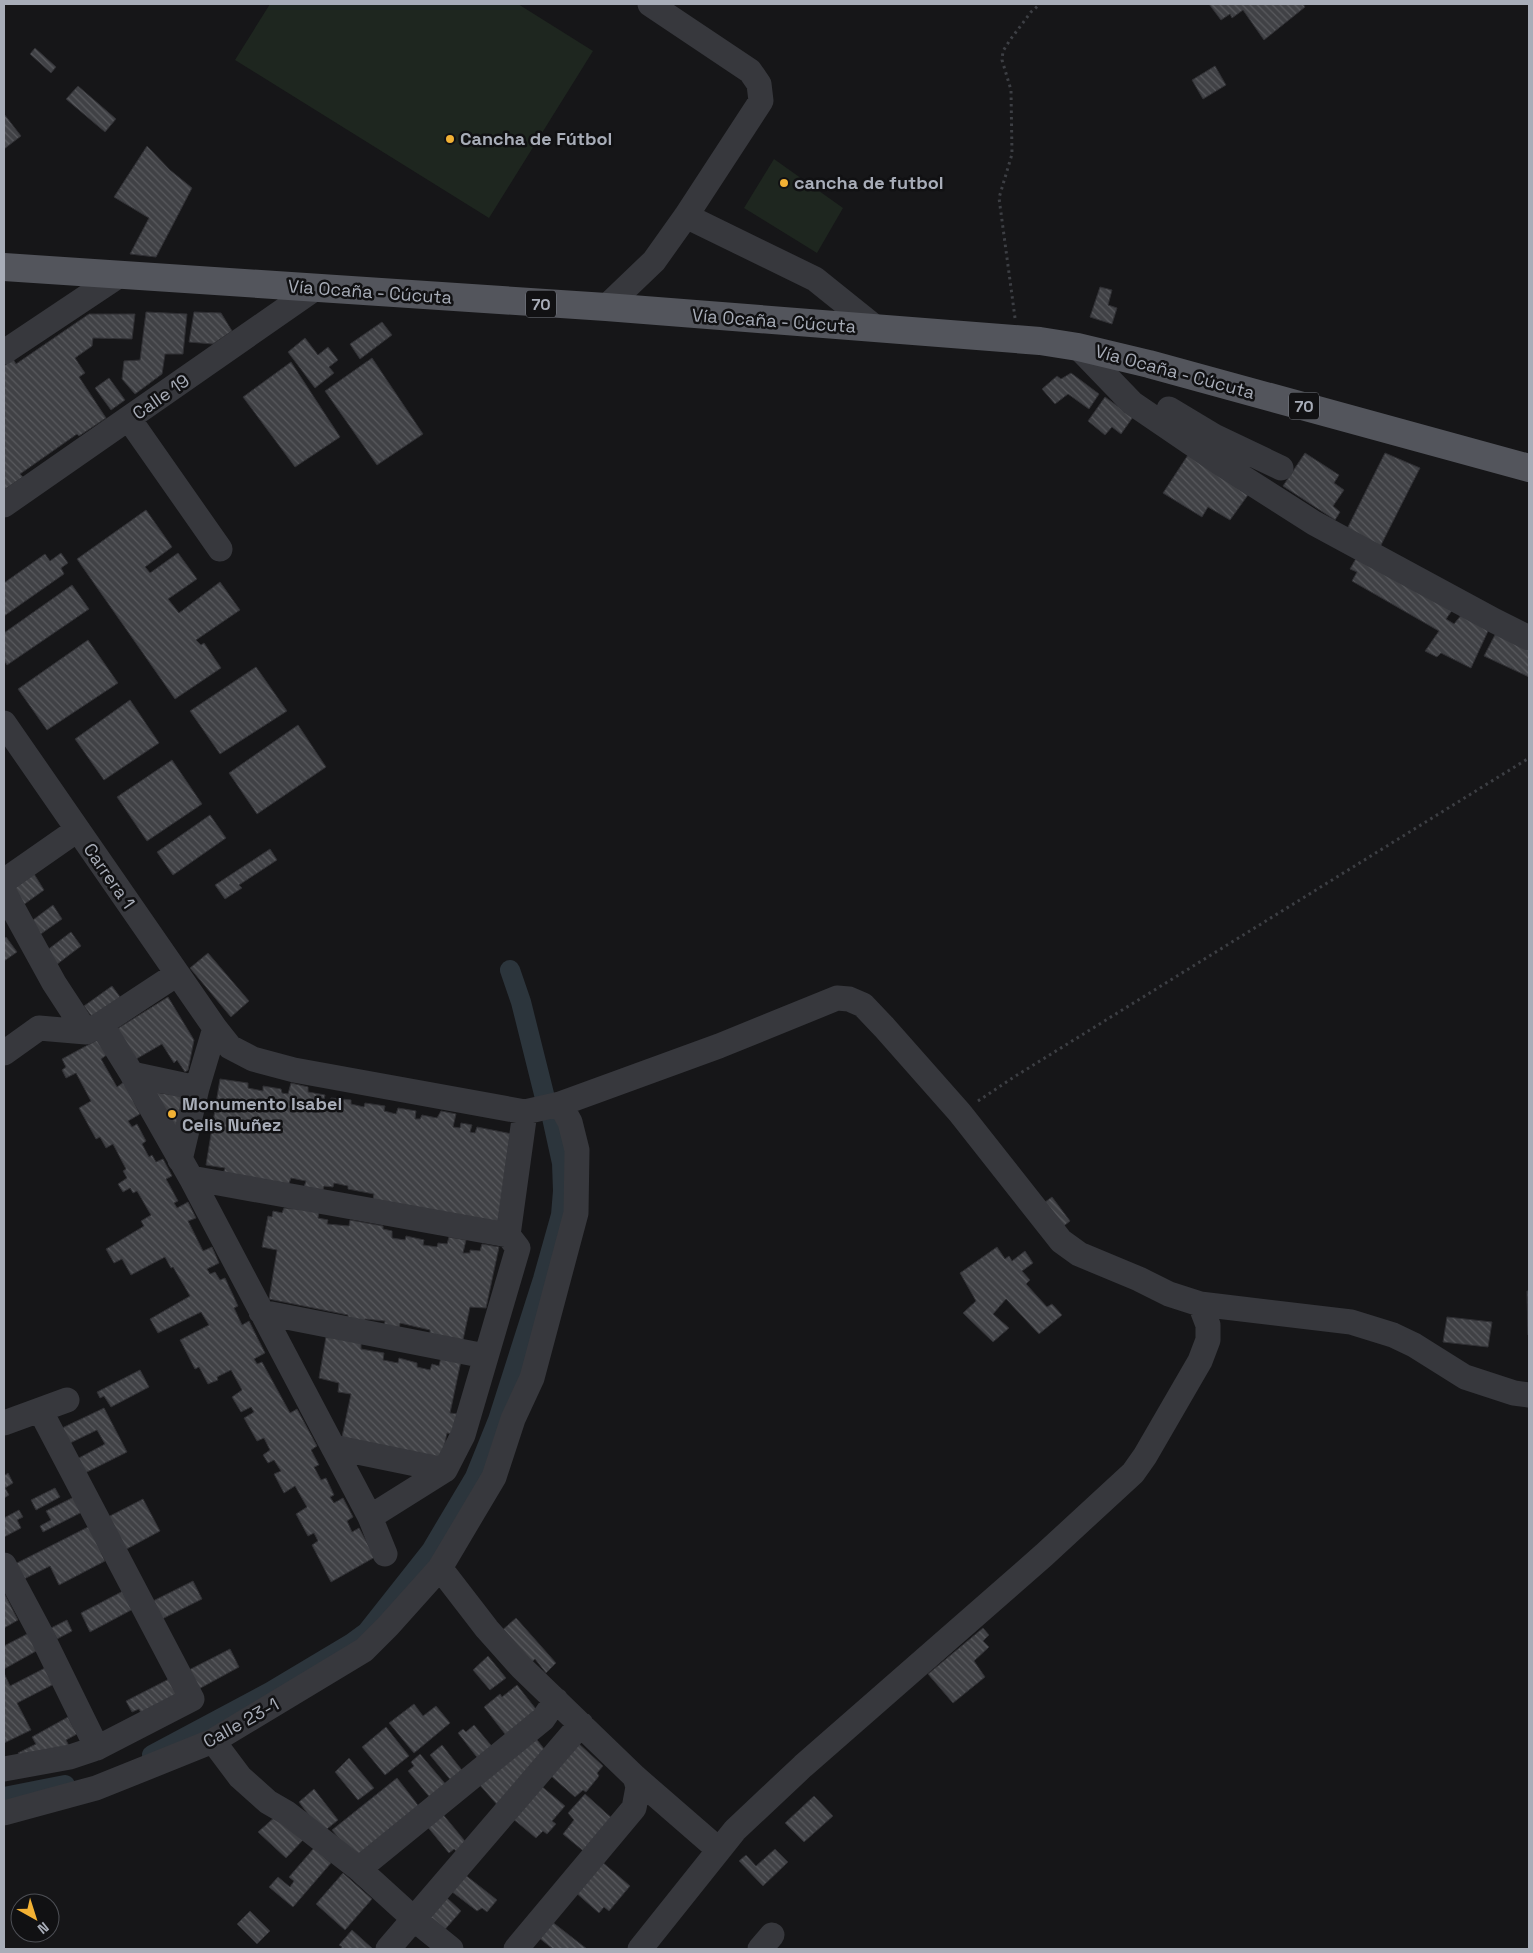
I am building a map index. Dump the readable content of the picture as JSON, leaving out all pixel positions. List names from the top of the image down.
{
  "streets": {
    "main road": ["Vía Ocaña - Cúcuta", "70"],
    "street": ["Calle 19", "Carrera 1", "Calle 23-1"]
  },
  "crossings": [
    ["Vía Ocaña - Cúcuta", "Calle 19"]
  ],
  "places": ["Cancha de Fútbol", "cancha de futbol", "Monumento Isabel Celis Nuñez"],
  "north": "bottom right"
}
